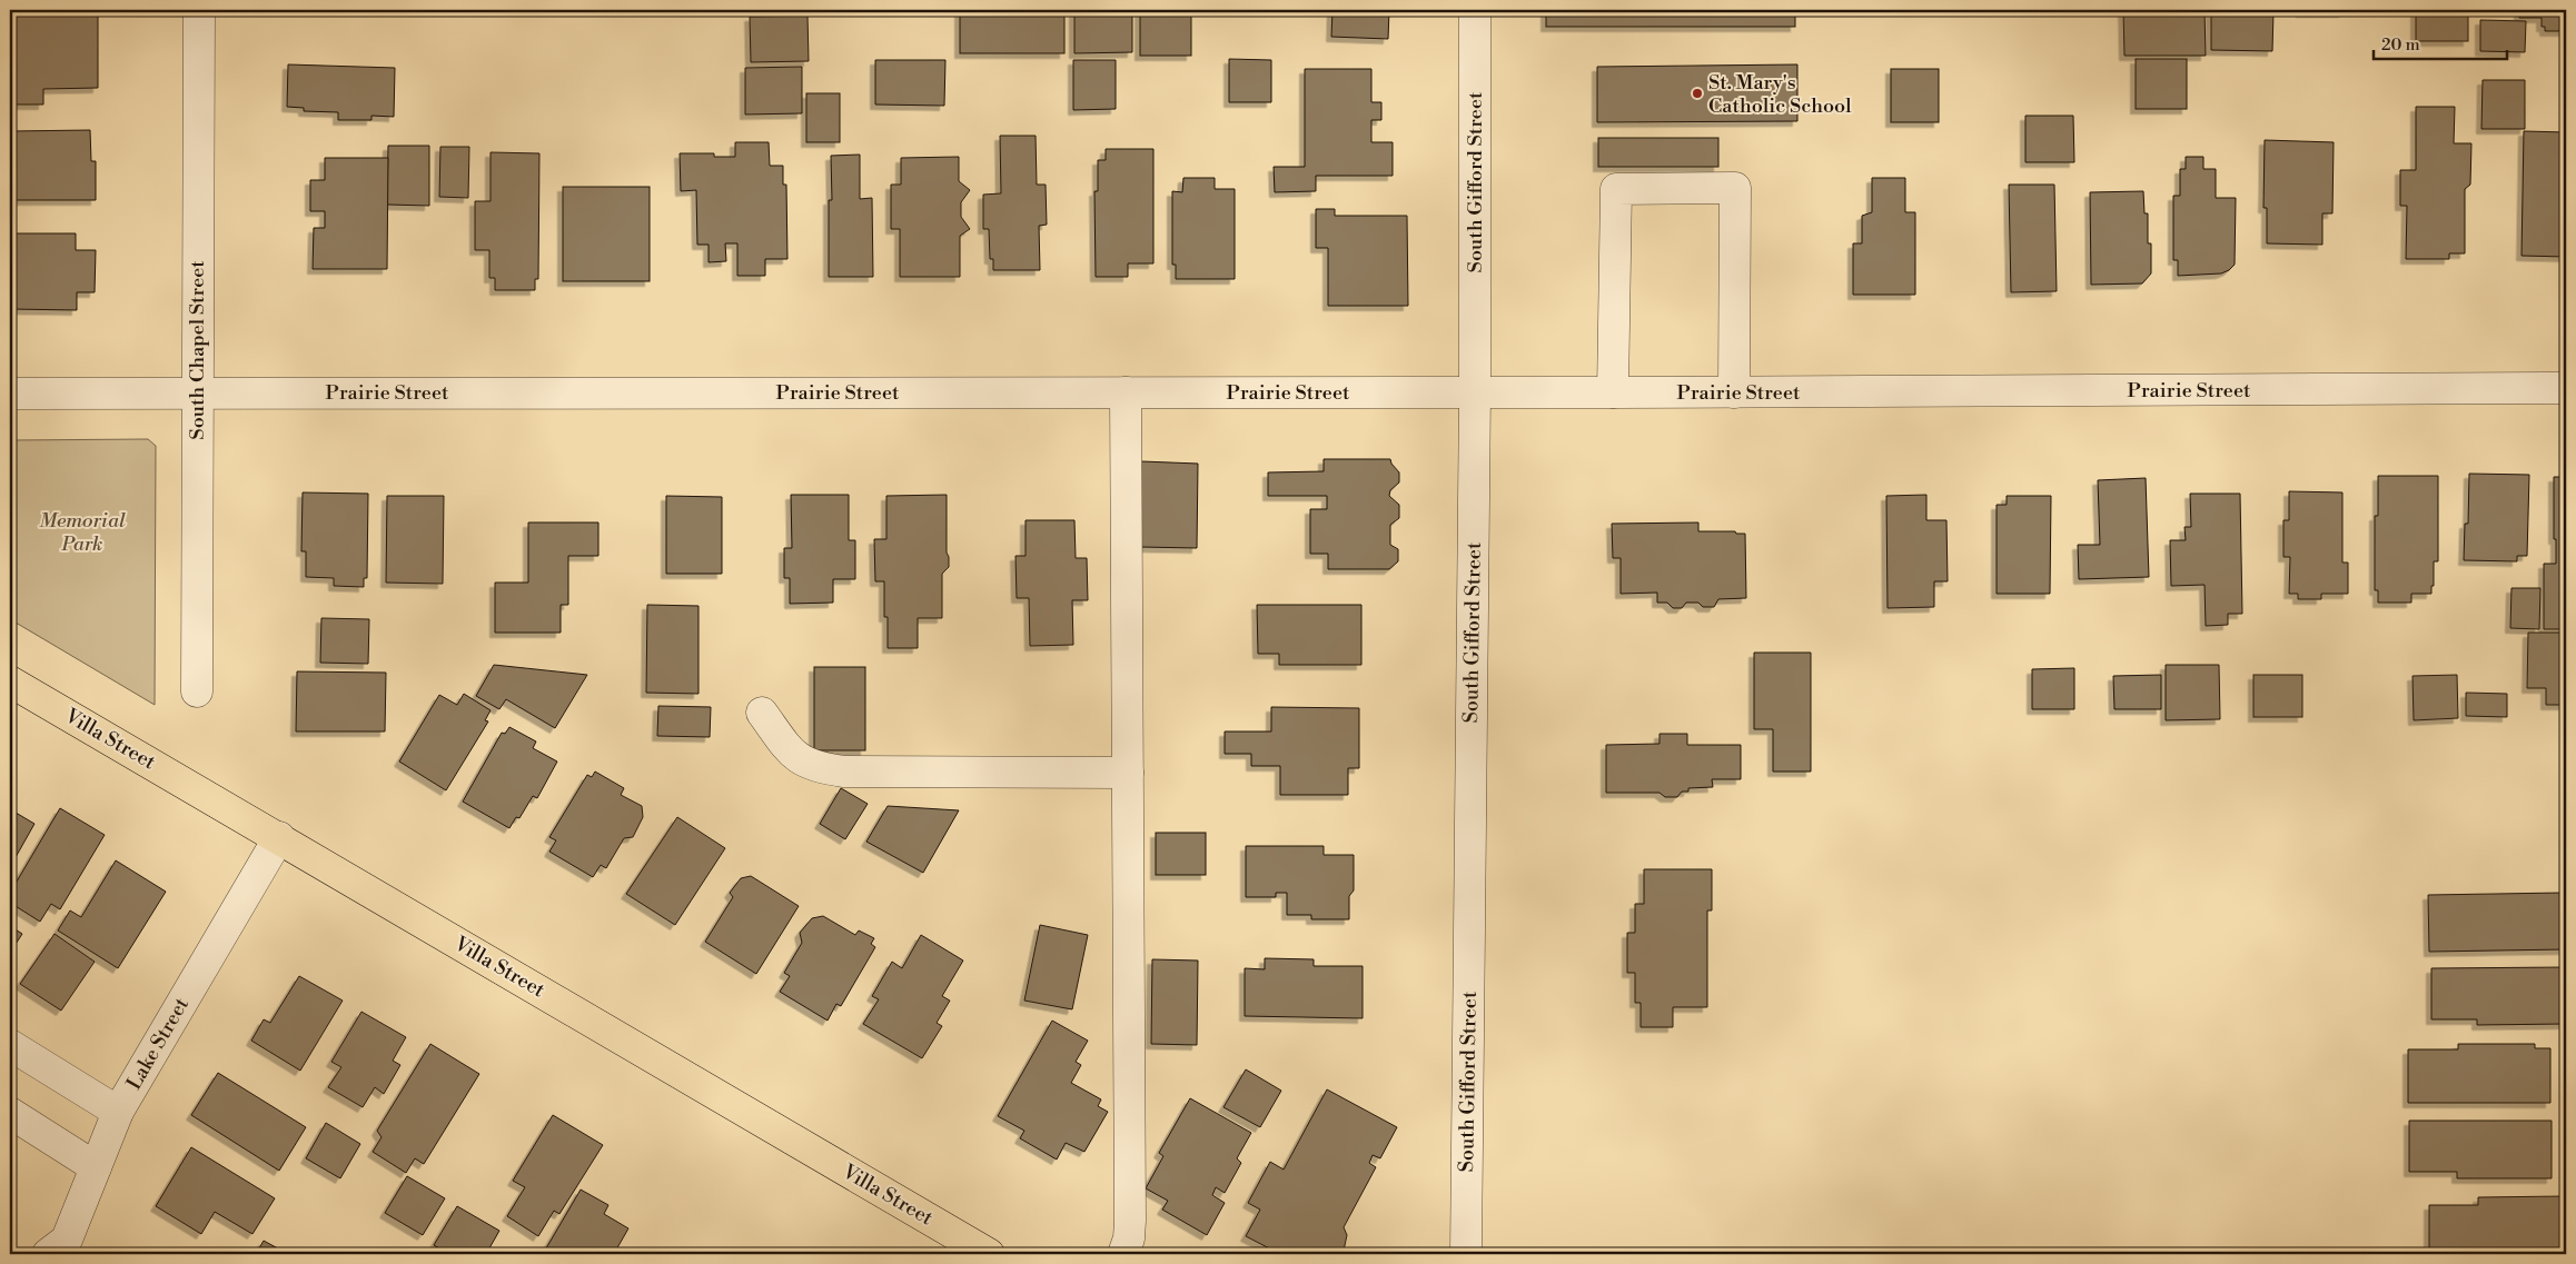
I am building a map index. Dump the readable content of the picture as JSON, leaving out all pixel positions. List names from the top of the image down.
{
  "streets": {
    "main road": ["Villa Street"],
    "street": [
      "South Gifford Street",
      "South Chapel Street",
      "Prairie Street",
      "Lake Street"
    ]
  },
  "crossings": [
    ["South Gifford Street", "Prairie Street"],
    ["South Chapel Street", "Prairie Street"],
    ["Villa Street", "Lake Street"]
  ],
  "parks": ["Memorial Park"],
  "places": ["St. Mary's Catholic School"],
  "scale_bar": "20 m"
}
